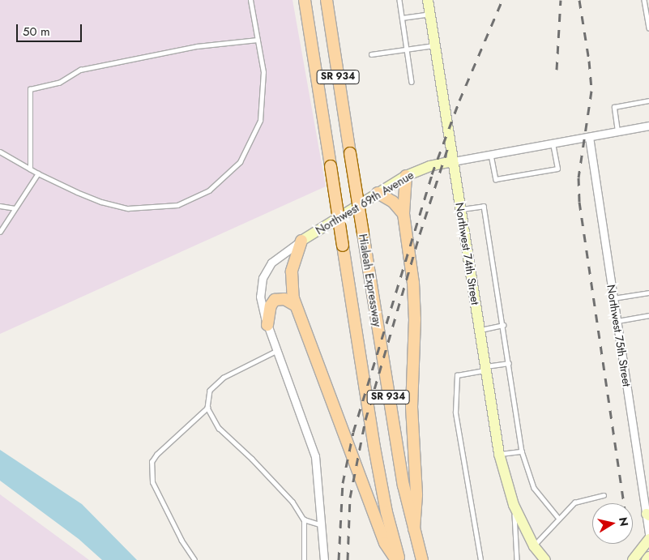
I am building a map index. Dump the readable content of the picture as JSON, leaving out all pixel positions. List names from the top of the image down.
{
  "streets": {
    "main road": [
      "SR 934",
      "Northwest 69th Avenue",
      "Northwest 74th Street",
      "Hialeah Expressway"
    ],
    "street": ["Northwest 75th Street"]
  },
  "crossings": [
    ["Northwest 69th Avenue", "Northwest 74th Street"],
    ["Northwest 69th Avenue", "Northwest 75th Street"]
  ],
  "scale_bar": "50 m",
  "north": "right"
}
